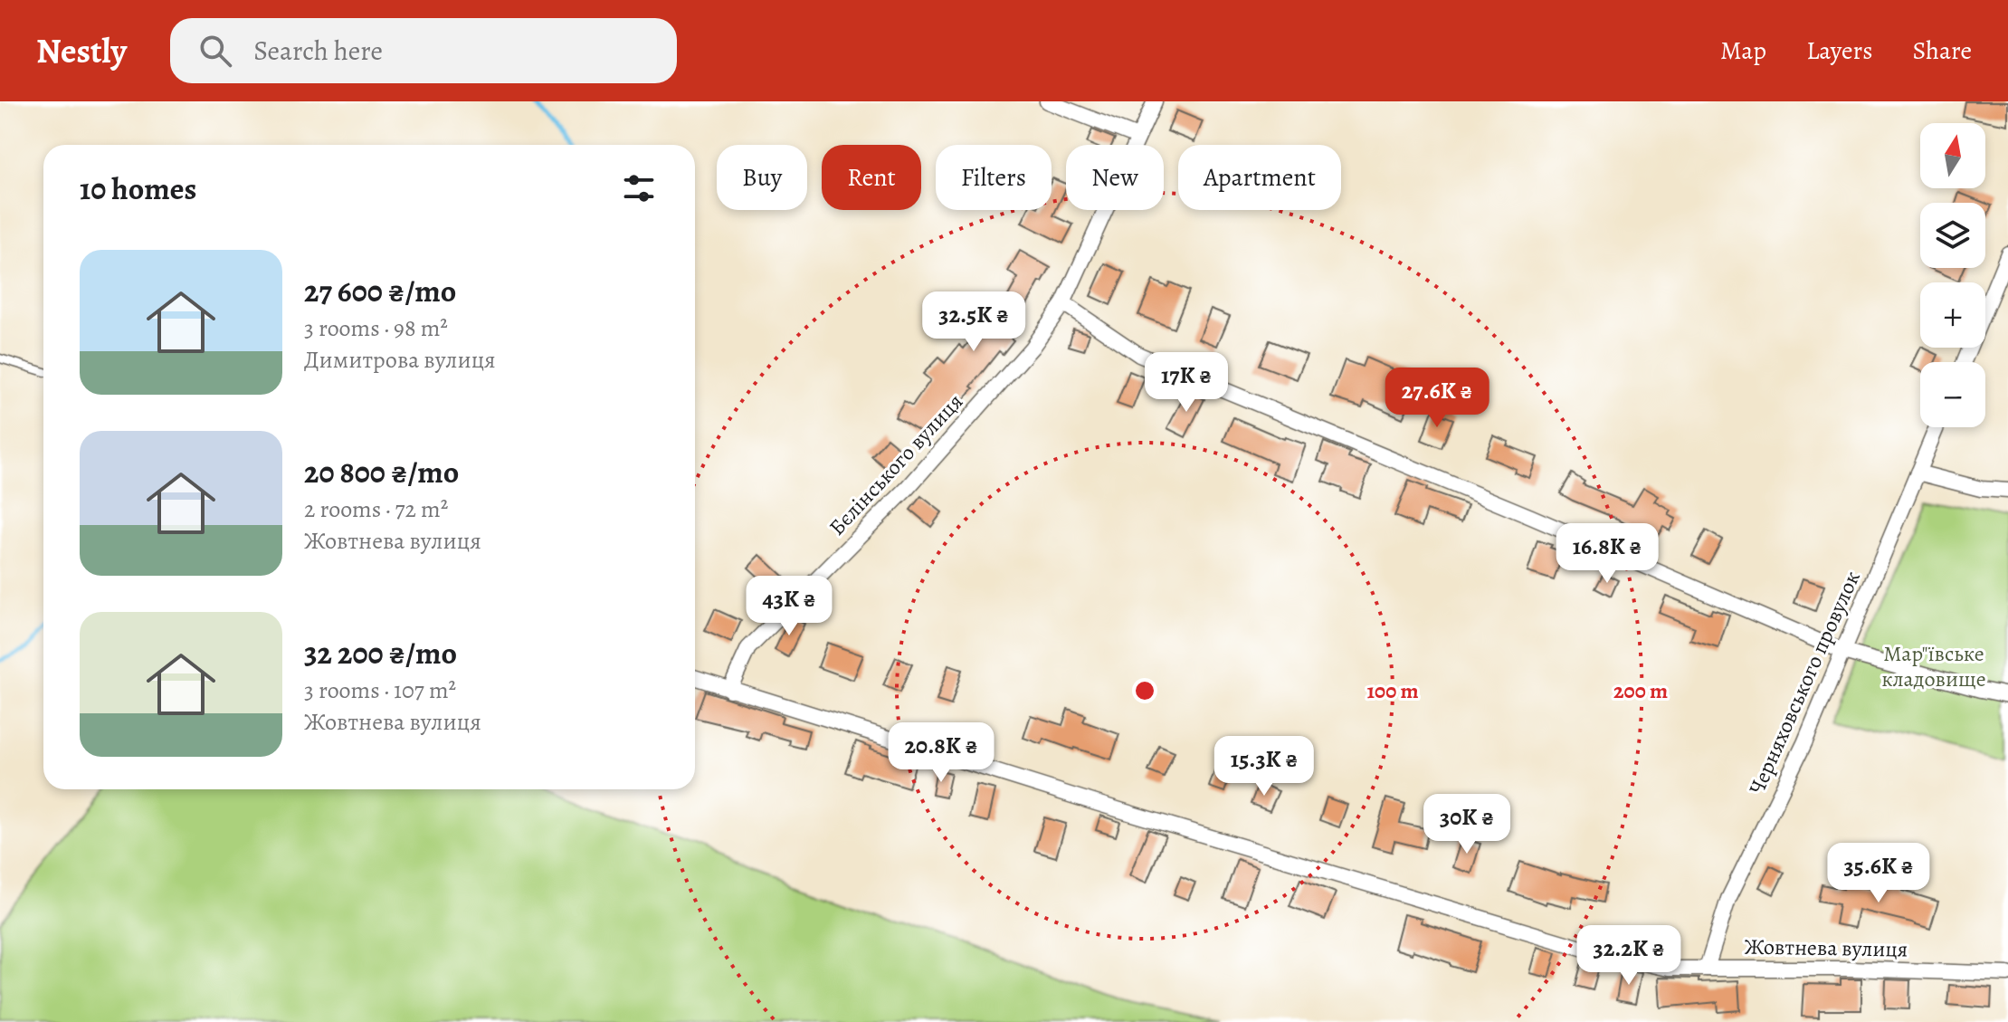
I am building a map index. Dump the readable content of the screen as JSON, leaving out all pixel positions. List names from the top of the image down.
{
  "streets": {
    "street": ["Бєлінського вулиця", "Черняховського провулок", "Жовтнева вулиця"]
  },
  "crossings": [
    ["Бєлінського вулиця", "Жовтнева вулиця"],
    ["Черняховського провулок", "Жовтнева вулиця"]
  ],
  "parks": ["Мар\"ївське кладовище"],
  "north": "top",
  "page": {
    "header": "Nestly",
    "search": "Search here",
    "nav": ["Map", "Layers", "Share"],
    "map_buttons": ["+", "−"],
    "chip": [
      "Buy",
      "Rent",
      "Filters",
      "New",
      "Apartment"
    ],
    "heading": "10 homes",
    "list": [
      {
        "name": "27 600 ₴/mo",
        "note": "3 rooms · 98 m² · Димитрова вулиця"
      },
      {
        "name": "20 800 ₴/mo",
        "note": "2 rooms · 72 m² · Жовтнева вулиця"
      },
      {
        "name": "32 200 ₴/mo",
        "note": "3 rooms · 107 m² · Жовтнева вулиця"
      }
    ],
    "price": [
      "32.5K ₴",
      "17K ₴",
      "27.6K ₴",
      "16.8K ₴",
      "43K ₴",
      "20.8K ₴",
      "15.3K ₴",
      "30K ₴",
      "35.6K ₴",
      "32.2K ₴"
    ]
  },
  "rings": ["100 m", "200 m"]
}
